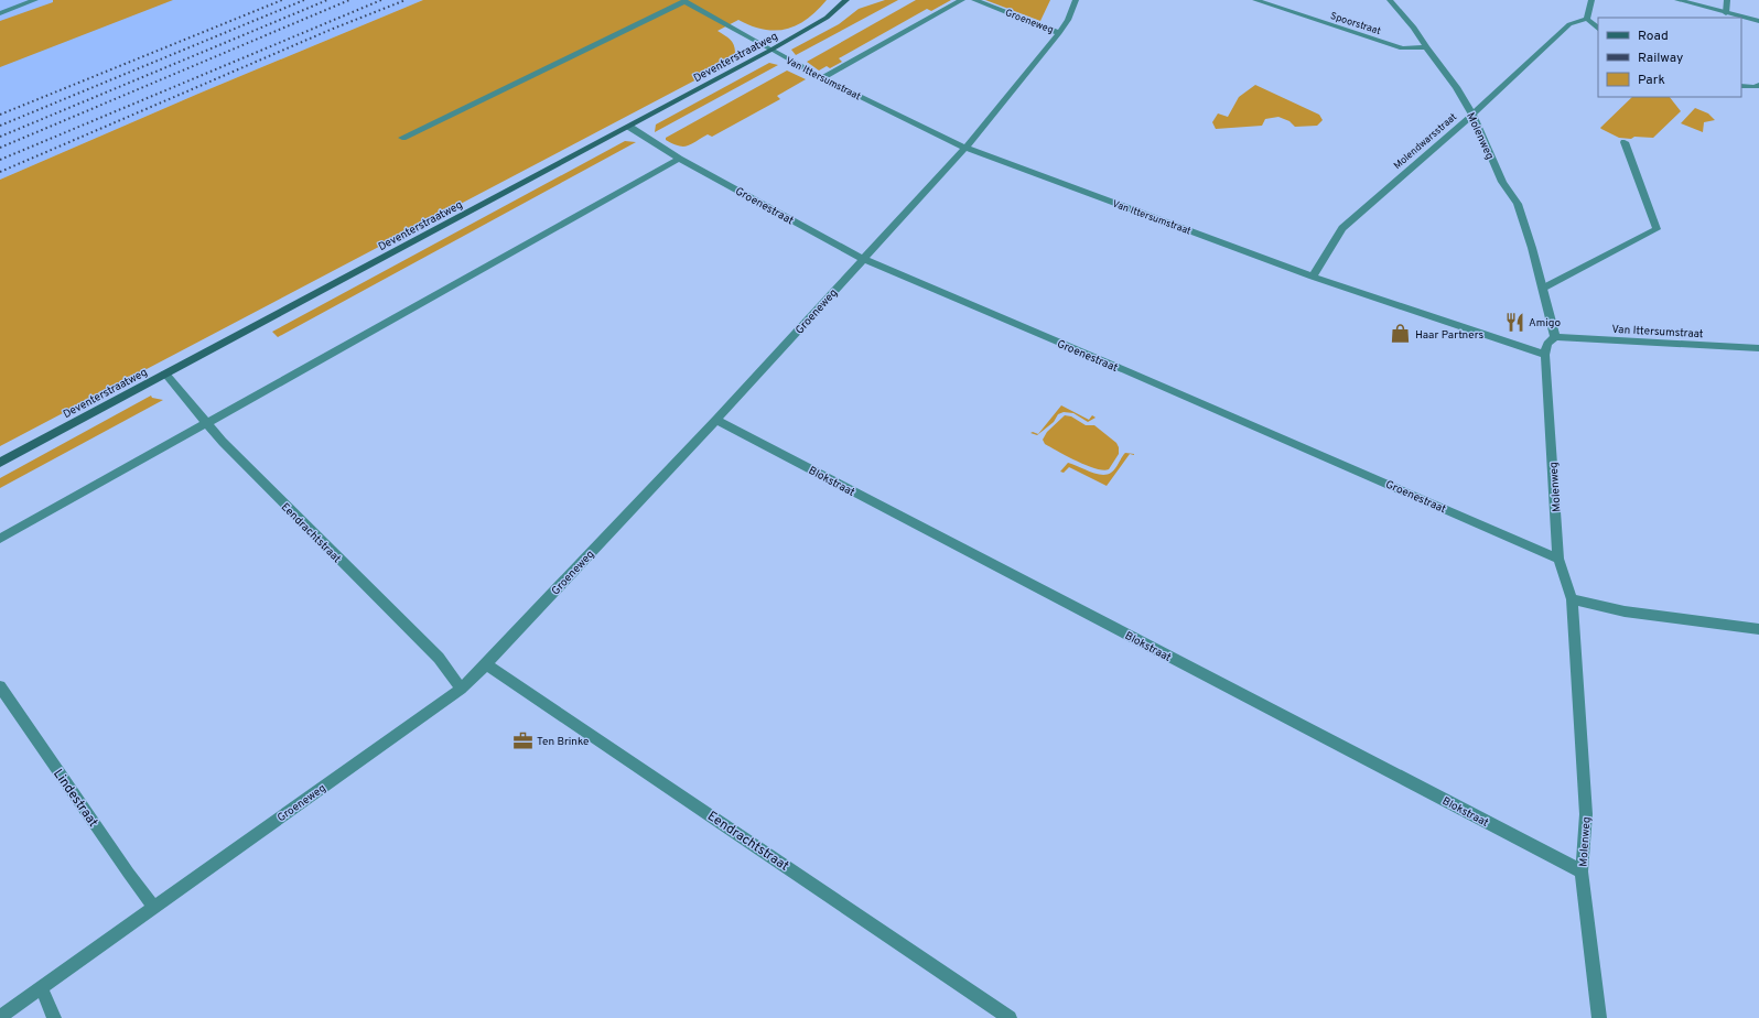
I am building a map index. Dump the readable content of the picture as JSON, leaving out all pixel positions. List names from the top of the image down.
{
  "streets": {
    "street": [
      "Groeneweg",
      "Spoorstraat",
      "Deventerstraatweg",
      "Van Ittersumstraat",
      "Molenweg",
      "Molendwarsstraat",
      "Groenestraat",
      "Blokstraat",
      "Eendrachtstraat",
      "Lindestraat"
    ]
  },
  "crossings": [
    ["Groeneweg", "Van Ittersumstraat"],
    ["Groeneweg", "Groenestraat"],
    ["Groeneweg", "Blokstraat"],
    ["Groeneweg", "Eendrachtstraat"],
    ["Groeneweg", "Lindestraat"],
    ["Spoorstraat", "Molenweg"],
    ["Deventerstraatweg", "Van Ittersumstraat"],
    ["Deventerstraatweg", "Groenestraat"],
    ["Deventerstraatweg", "Eendrachtstraat"],
    ["Van Ittersumstraat", "Molenweg"],
    ["Van Ittersumstraat", "Molendwarsstraat"],
    ["Molenweg", "Molendwarsstraat"],
    ["Molenweg", "Groenestraat"],
    ["Molenweg", "Blokstraat"]
  ],
  "places": {
    "restaurant": ["Amigo"],
    "shop": ["Haar Partners"],
    "office": ["Ten Brinke"]
  },
  "legend": ["Road", "Railway", "Park"]
}
